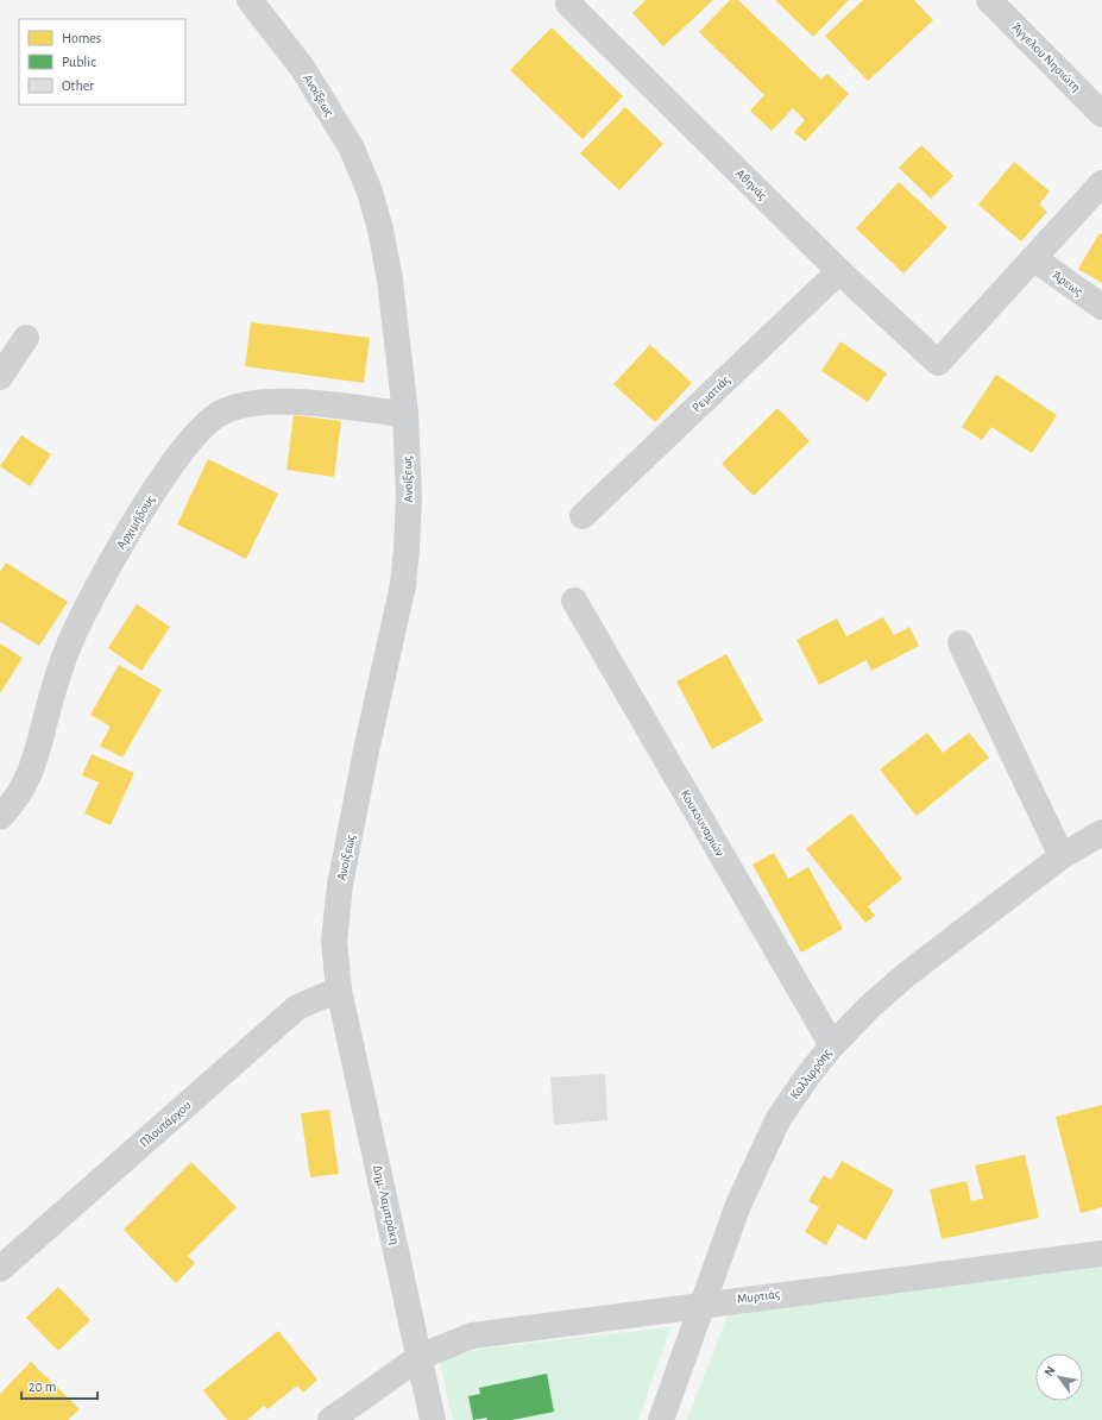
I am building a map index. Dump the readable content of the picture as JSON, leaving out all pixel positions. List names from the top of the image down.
{
  "streets": {
    "street": [
      "Άγγελου Νησιώτη",
      "Ανοίξεως",
      "Αθηνάς",
      "Άρεως",
      "Ρεματιάς",
      "Αρχιμήδους",
      "Κουκουναριών",
      "Καλλιρρόης",
      "Πλουτάρχου",
      "Δημ. Λαμπράκη",
      "Μυρτιάς"
    ]
  },
  "crossings": [
    ["Ανοίξεως", "Αρχιμήδους"],
    ["Ανοίξεως", "Πλουτάρχου"],
    ["Ανοίξεως", "Δημ. Λαμπράκη"],
    ["Αθηνάς", "Άρεως"],
    ["Αθηνάς", "Ρεματιάς"],
    ["Κουκουναριών", "Καλλιρρόης"],
    ["Καλλιρρόης", "Μυρτιάς"],
    ["Πλουτάρχου", "Δημ. Λαμπράκη"],
    ["Δημ. Λαμπράκη", "Μυρτιάς"]
  ],
  "legend": ["Homes", "Public", "Other"],
  "scale_bar": "20 m",
  "north": "top left"
}
